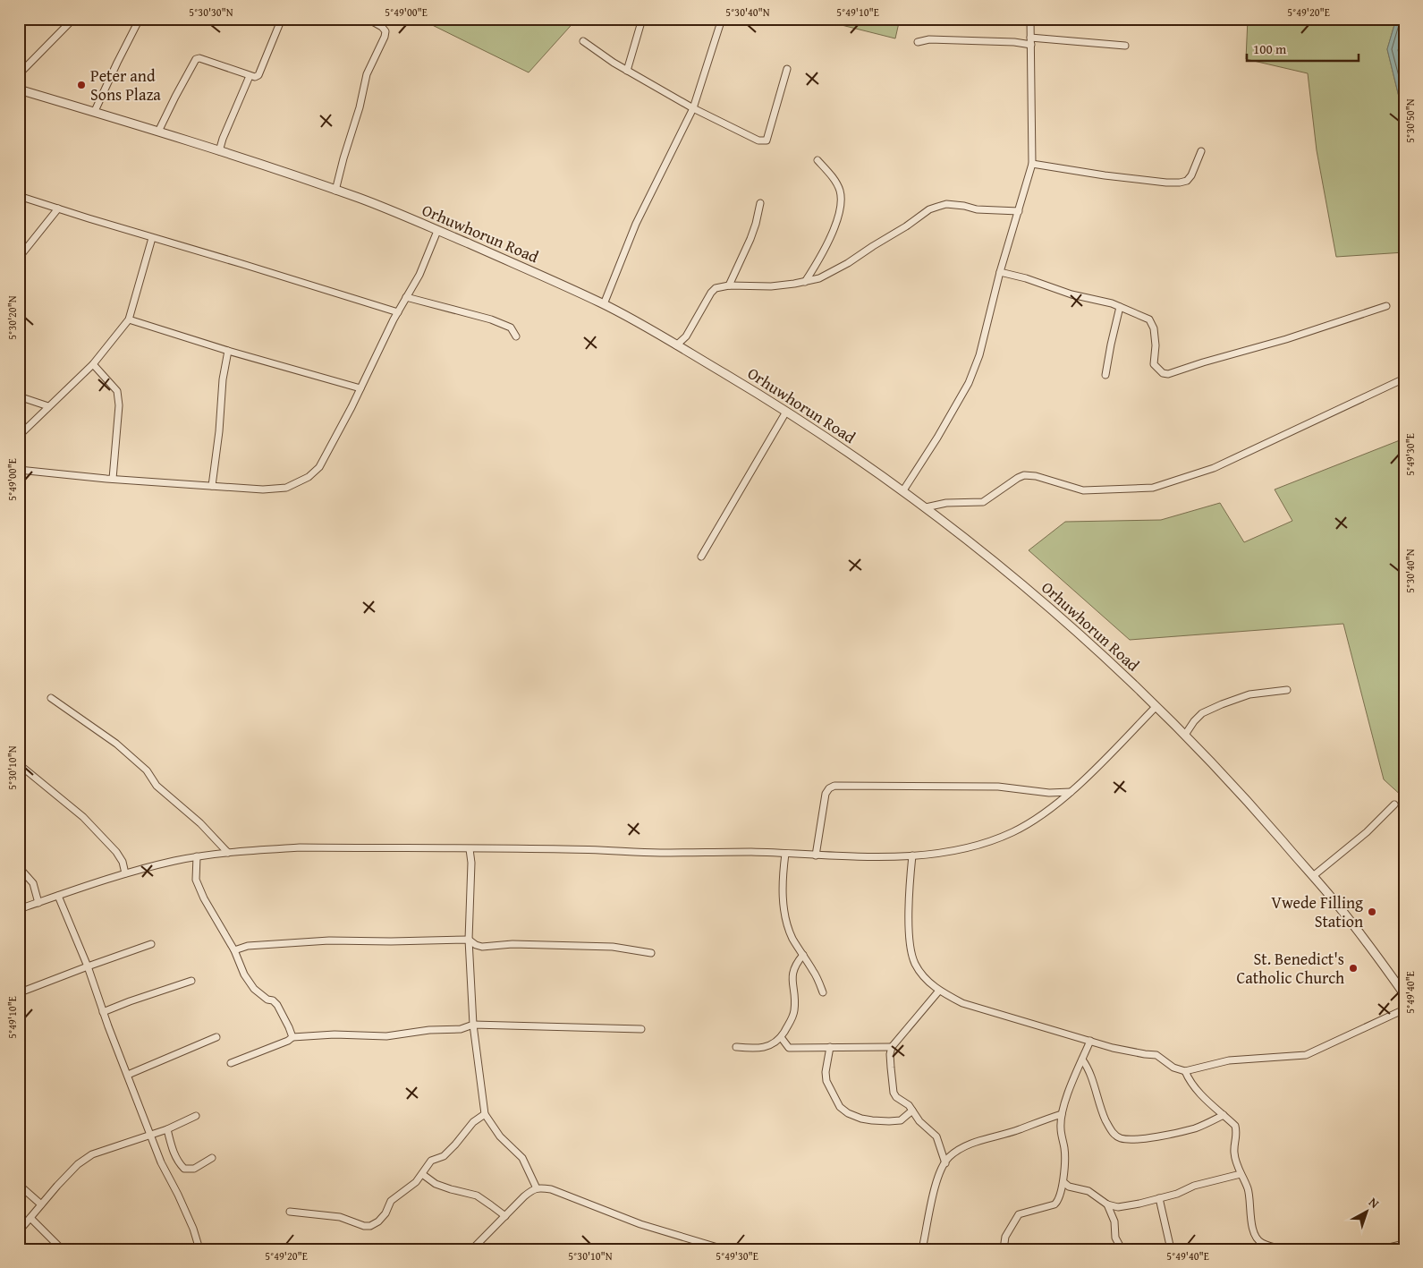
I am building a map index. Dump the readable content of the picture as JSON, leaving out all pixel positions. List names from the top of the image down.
{
  "streets": {
    "street": ["Orhuwhorun Road"]
  },
  "places": ["Peter and Sons Plaza", "Vwede Filling Station", "St. Benedict's Catholic Church"],
  "scale_bar": "100 m",
  "north": "top right",
  "coordinates": [
    "5°30'30\"N",
    "5°49'00\"E",
    "5°30'40\"N",
    "5°49'10\"E",
    "5°49'20\"E",
    "5°30'50\"N",
    "5°30'20\"N",
    "5°49'30\"E",
    "5°30'10\"N",
    "5°49'40\"E"
  ]
}
